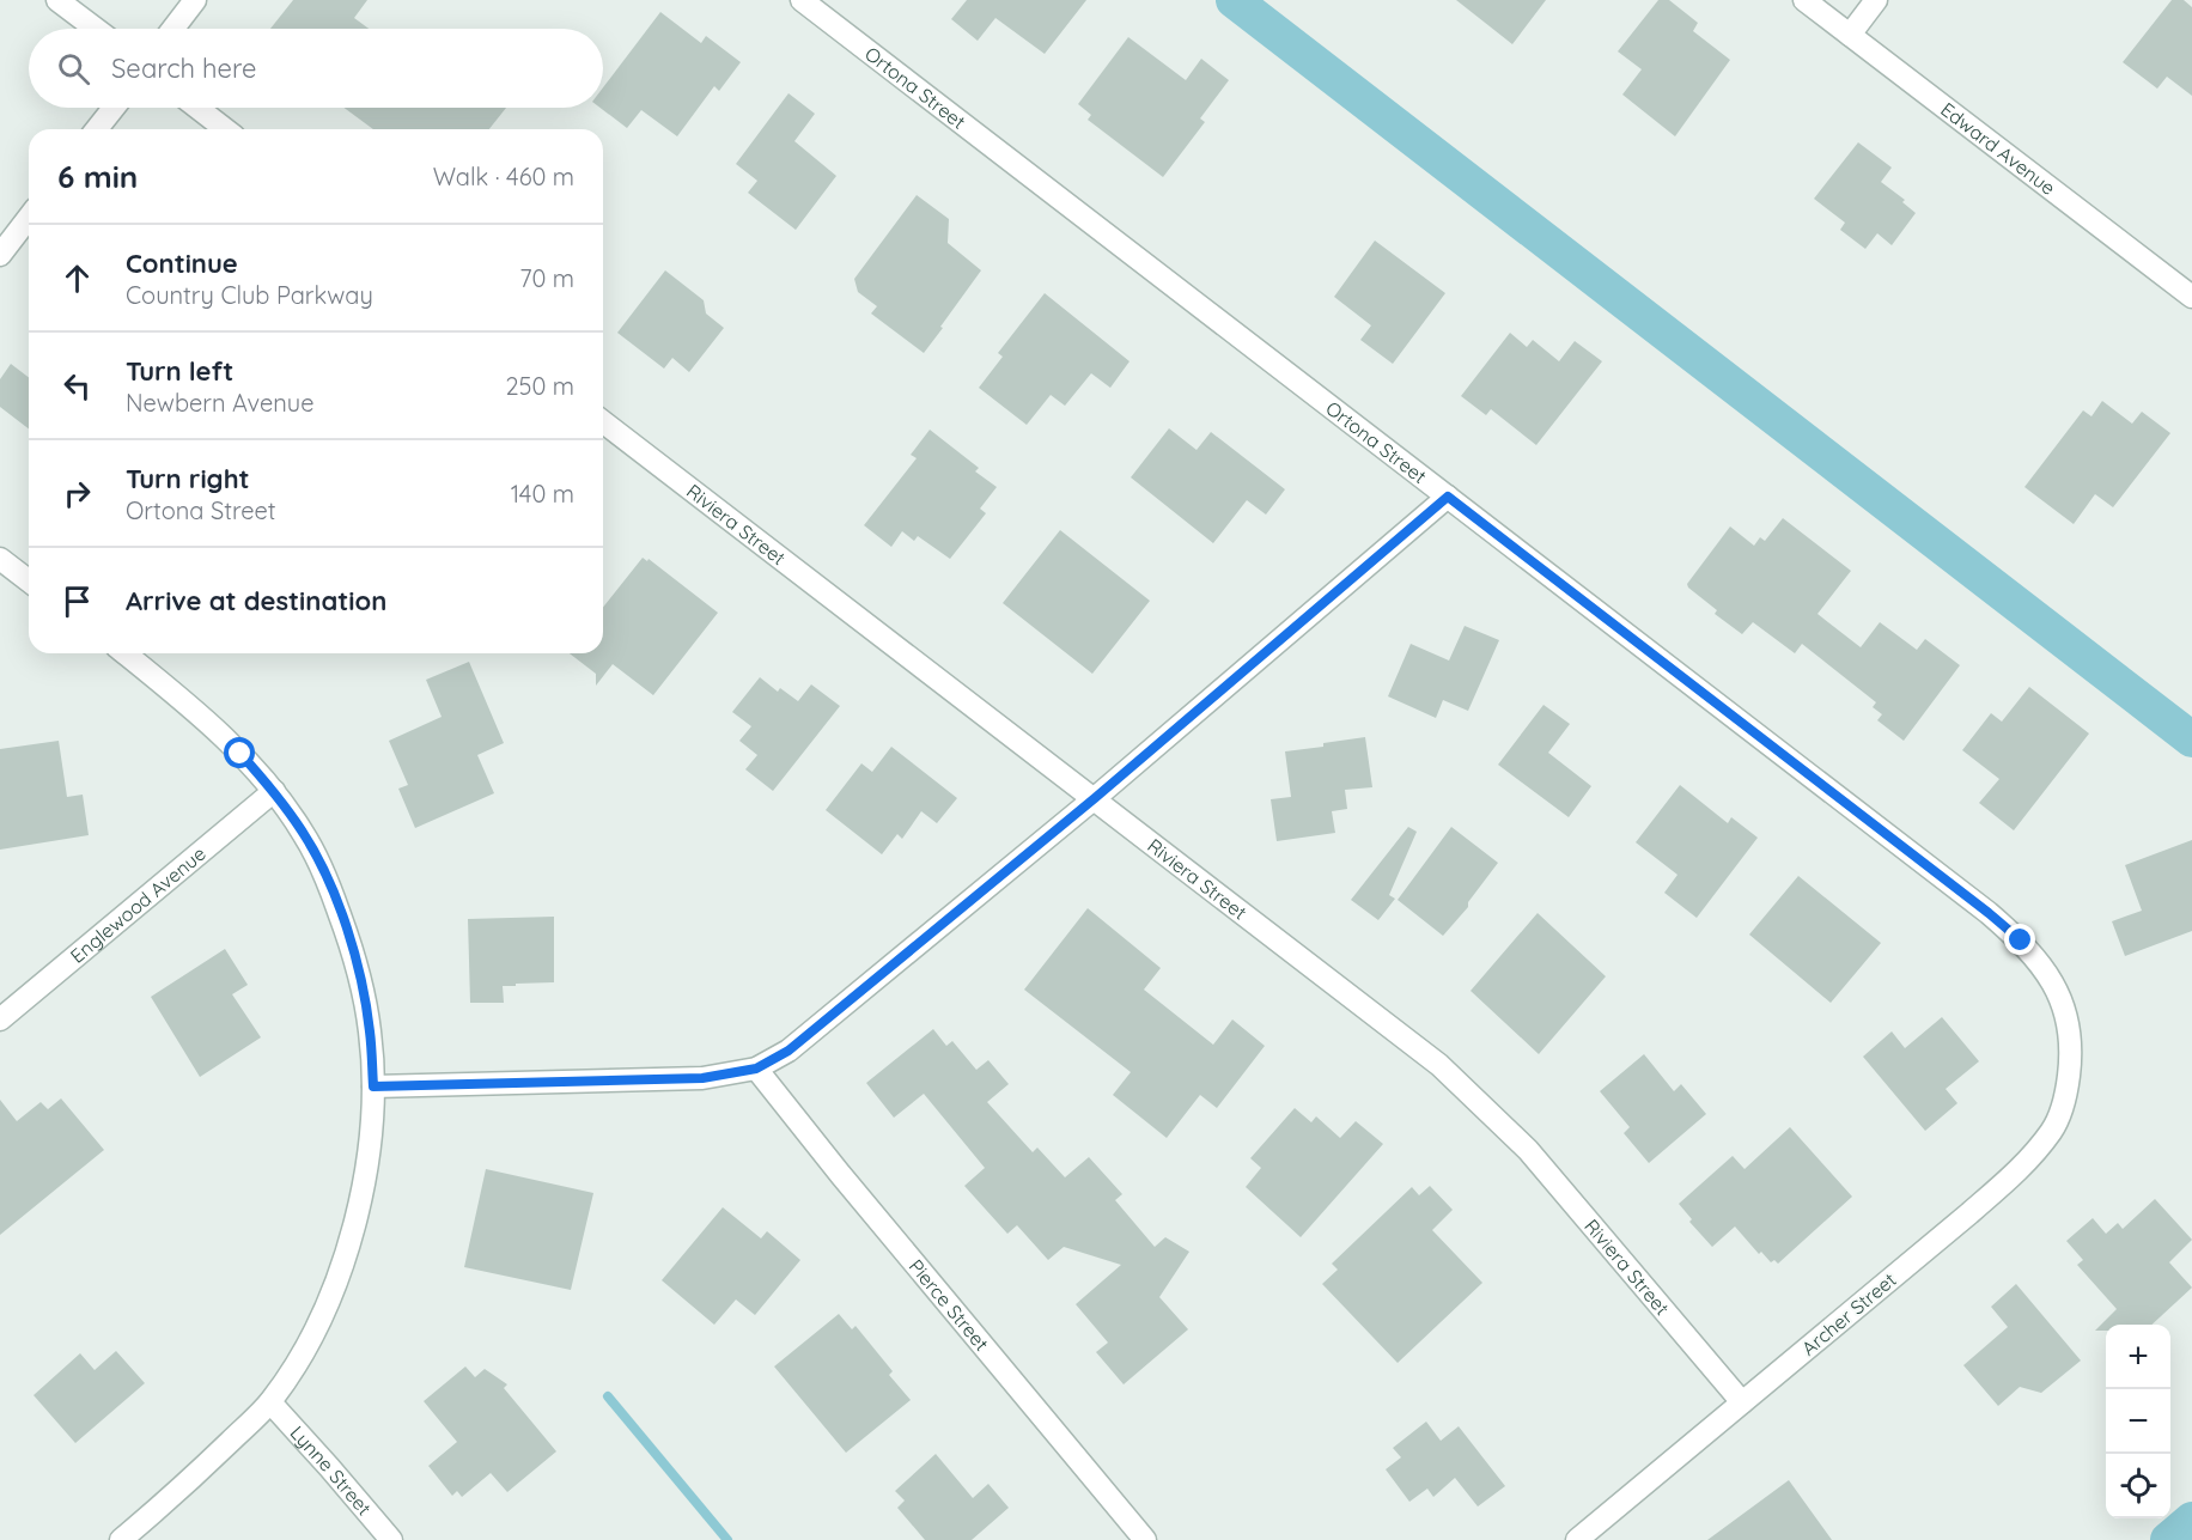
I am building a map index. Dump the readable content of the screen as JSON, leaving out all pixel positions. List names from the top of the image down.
{
  "streets": {
    "street": [
      "Ortona Street",
      "Edward Avenue",
      "Riviera Street",
      "Englewood Avenue",
      "Pierce Street",
      "Archer Street",
      "Lynne Street"
    ]
  },
  "crossings": [
    ["Ortona Street", "Archer Street"],
    ["Riviera Street", "Archer Street"]
  ],
  "page": {
    "search": "Search here",
    "heading": ["6 min", "Walk · 460 m"],
    "list": [
      ["Continue", "Country Club Parkway", "70 m"],
      ["Turn left", "Newbern Avenue", "250 m"],
      ["Turn right", "Ortona Street", "140 m"],
      "Arrive at destination"
    ],
    "map_buttons": ["+", "−"]
  }
}
